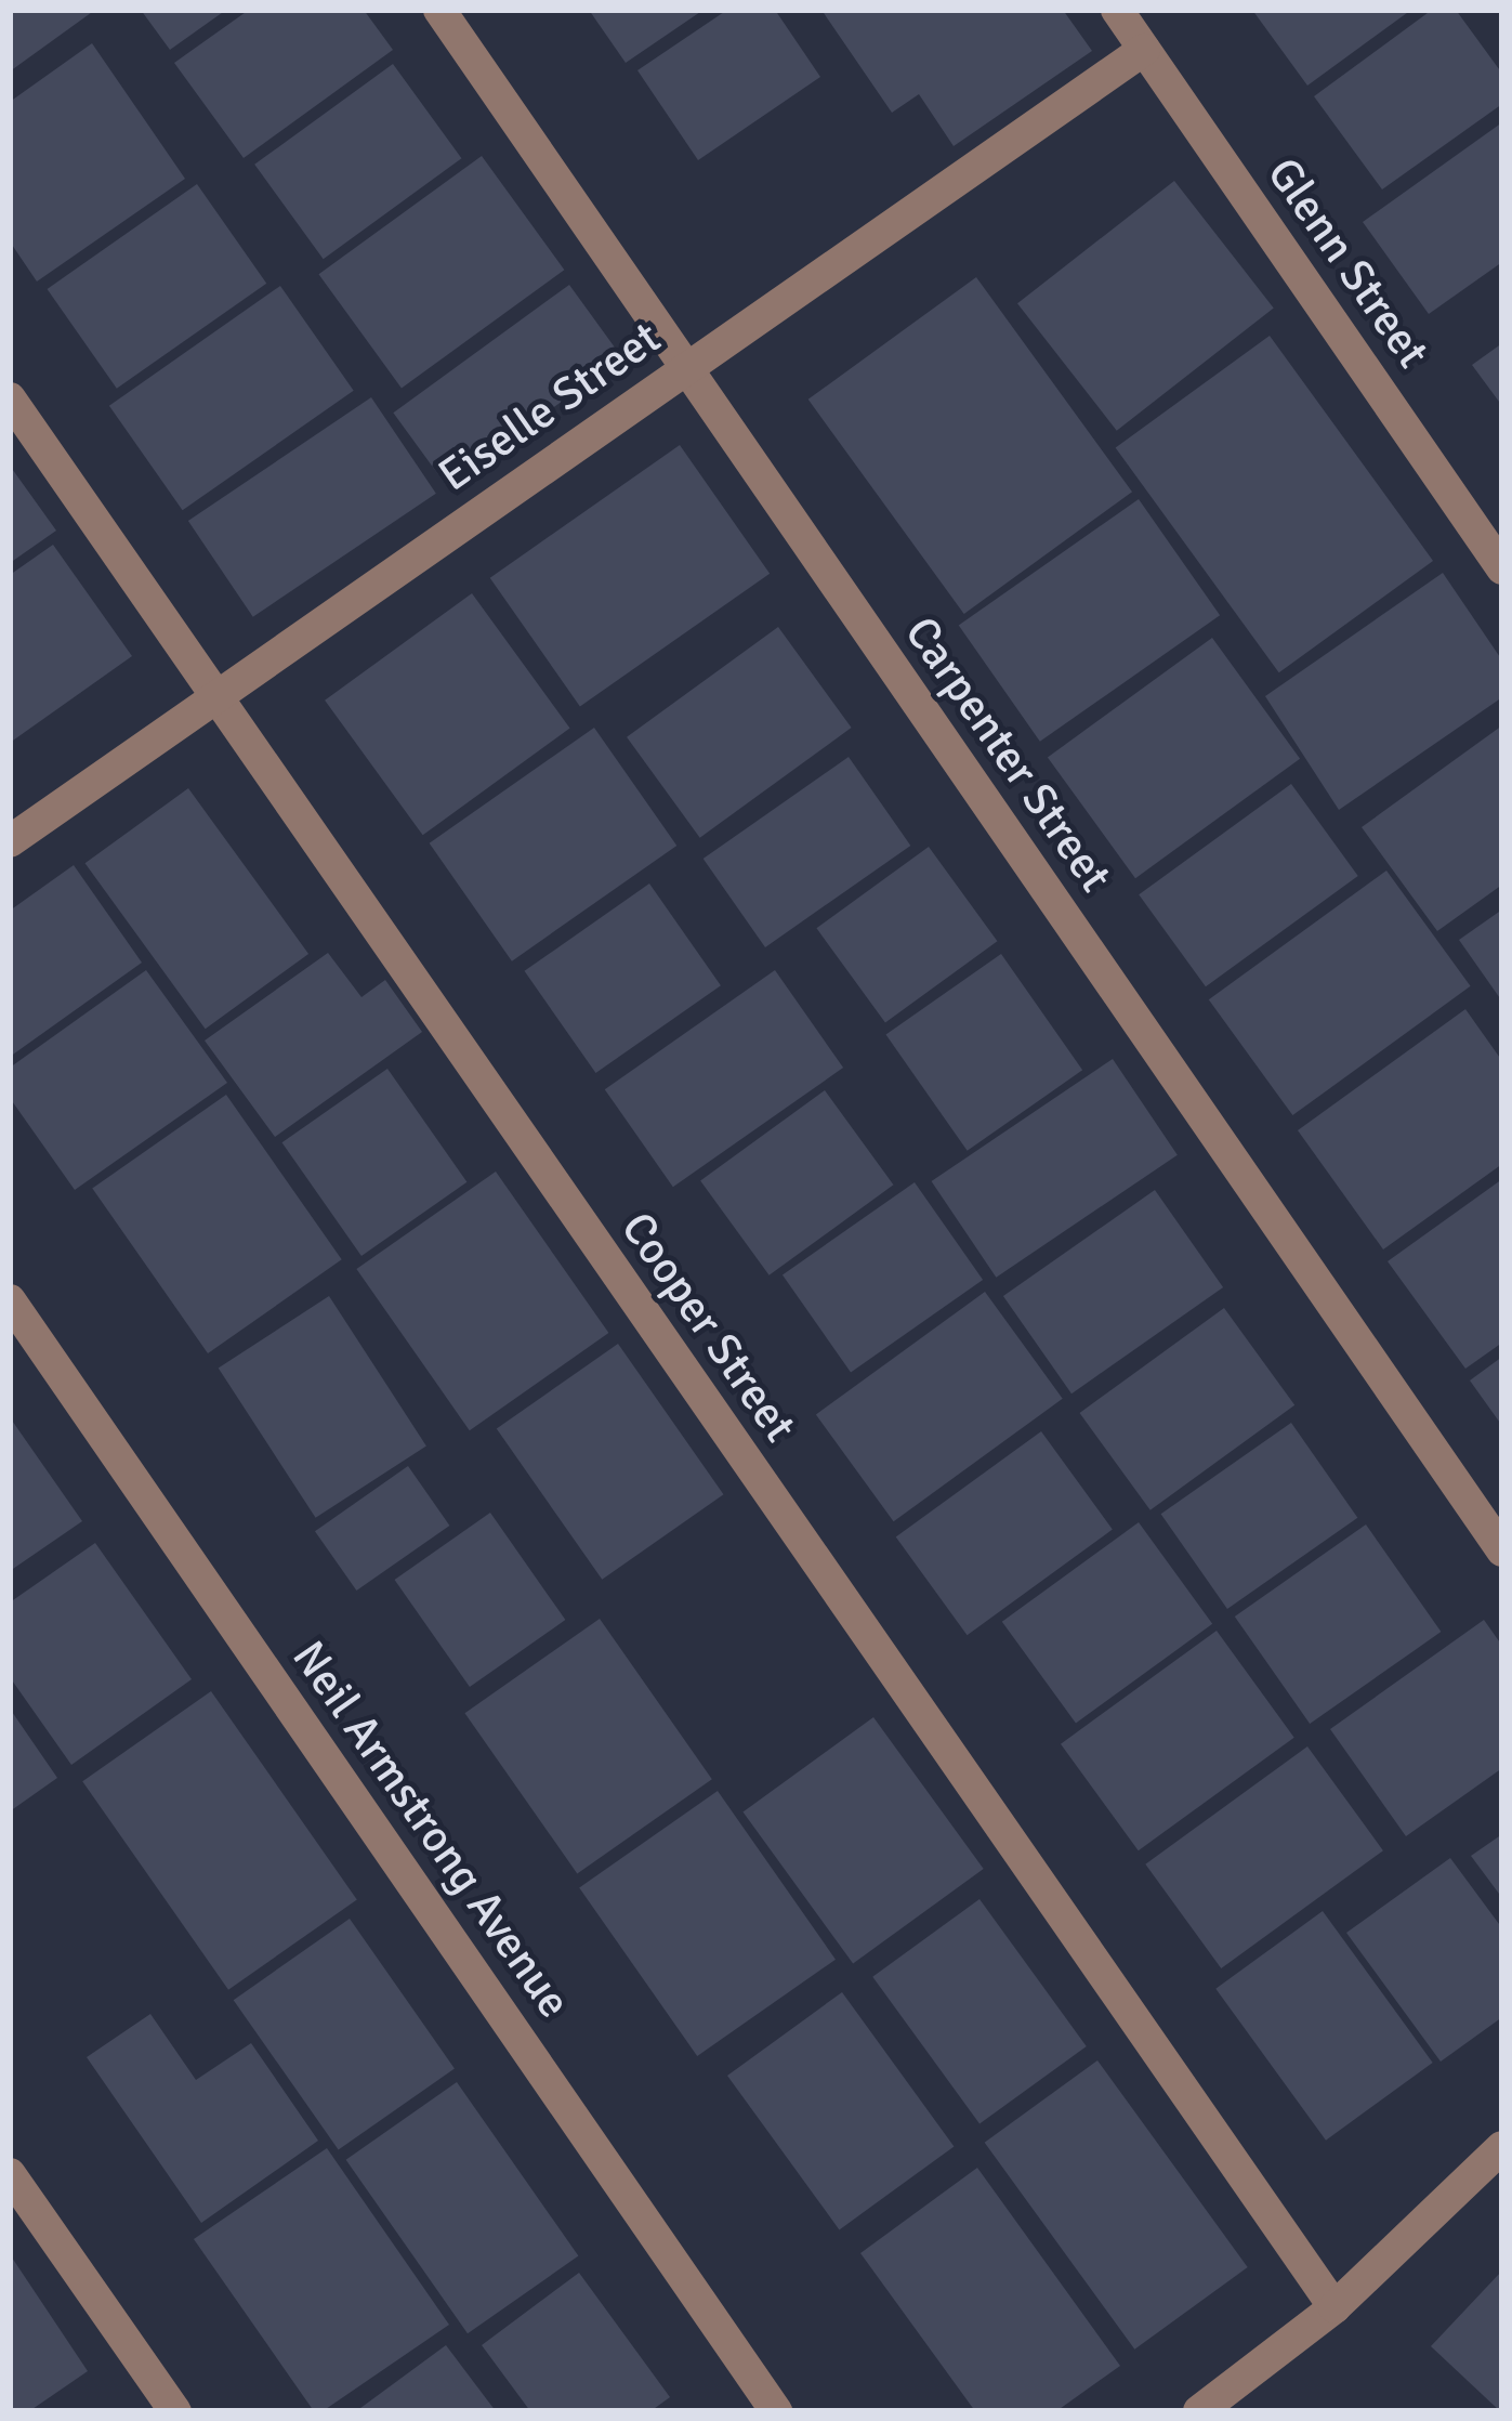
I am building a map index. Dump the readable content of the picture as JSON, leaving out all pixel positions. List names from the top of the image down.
{
  "streets": {
    "street": [
      "Glenn Street",
      "Eiselle Street",
      "Carpenter Street",
      "Cooper Street",
      "Neil Armstrong Avenue"
    ]
  },
  "crossings": [
    ["Glenn Street", "Eiselle Street"],
    ["Eiselle Street", "Carpenter Street"],
    ["Eiselle Street", "Cooper Street"]
  ]
}
